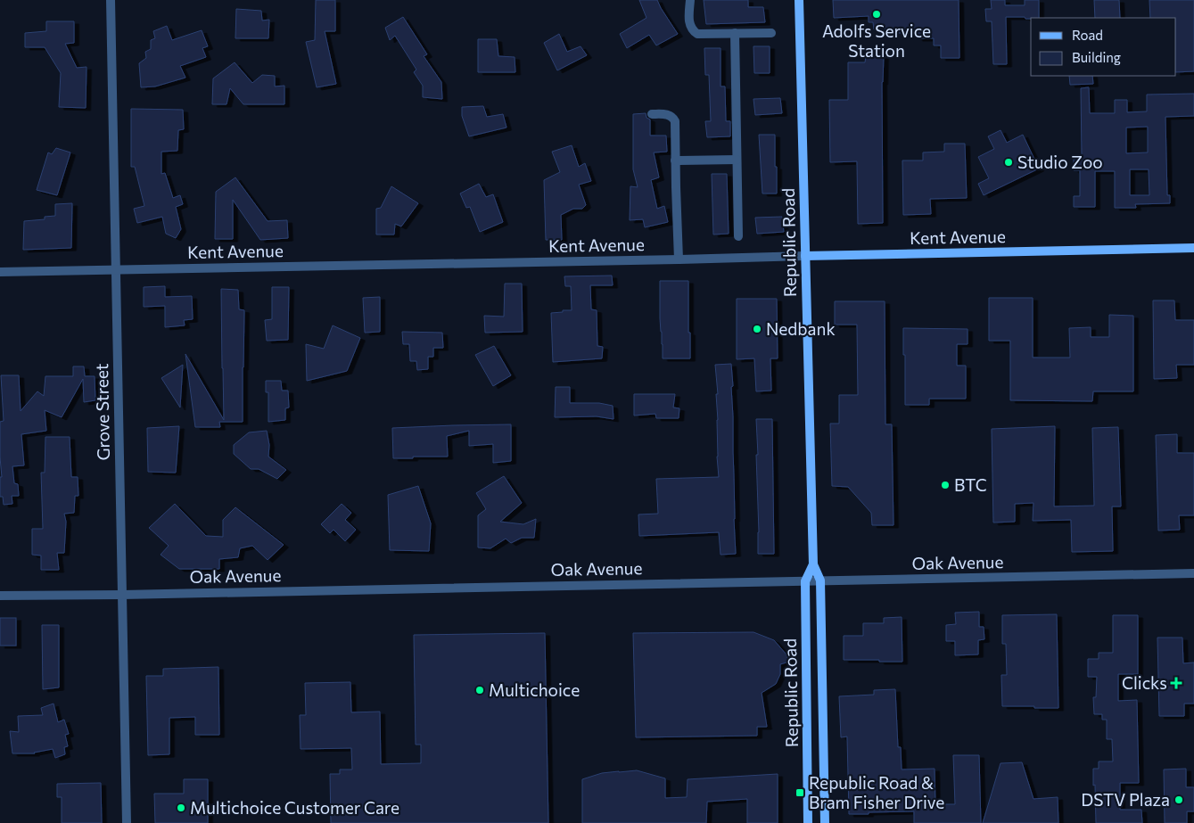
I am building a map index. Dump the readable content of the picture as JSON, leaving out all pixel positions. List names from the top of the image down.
{
  "streets": {
    "main road": ["Kent Avenue", "Republic Road"],
    "street": ["Grove Street", "Oak Avenue"]
  },
  "crossings": [
    ["Kent Avenue", "Republic Road"],
    ["Kent Avenue", "Grove Street"],
    ["Republic Road", "Oak Avenue"],
    ["Grove Street", "Oak Avenue"]
  ],
  "places": {
    "other": [
      "Adolfs Service Station",
      "Studio Zoo",
      "Nedbank",
      "BTC",
      "Multichoice",
      "DSTV Plaza",
      "Multichoice Customer Care"
    ],
    "health": ["Clicks"],
    "transit": ["Republic Road & Bram Fisher Drive"]
  },
  "legend": ["Road", "Building"]
}
